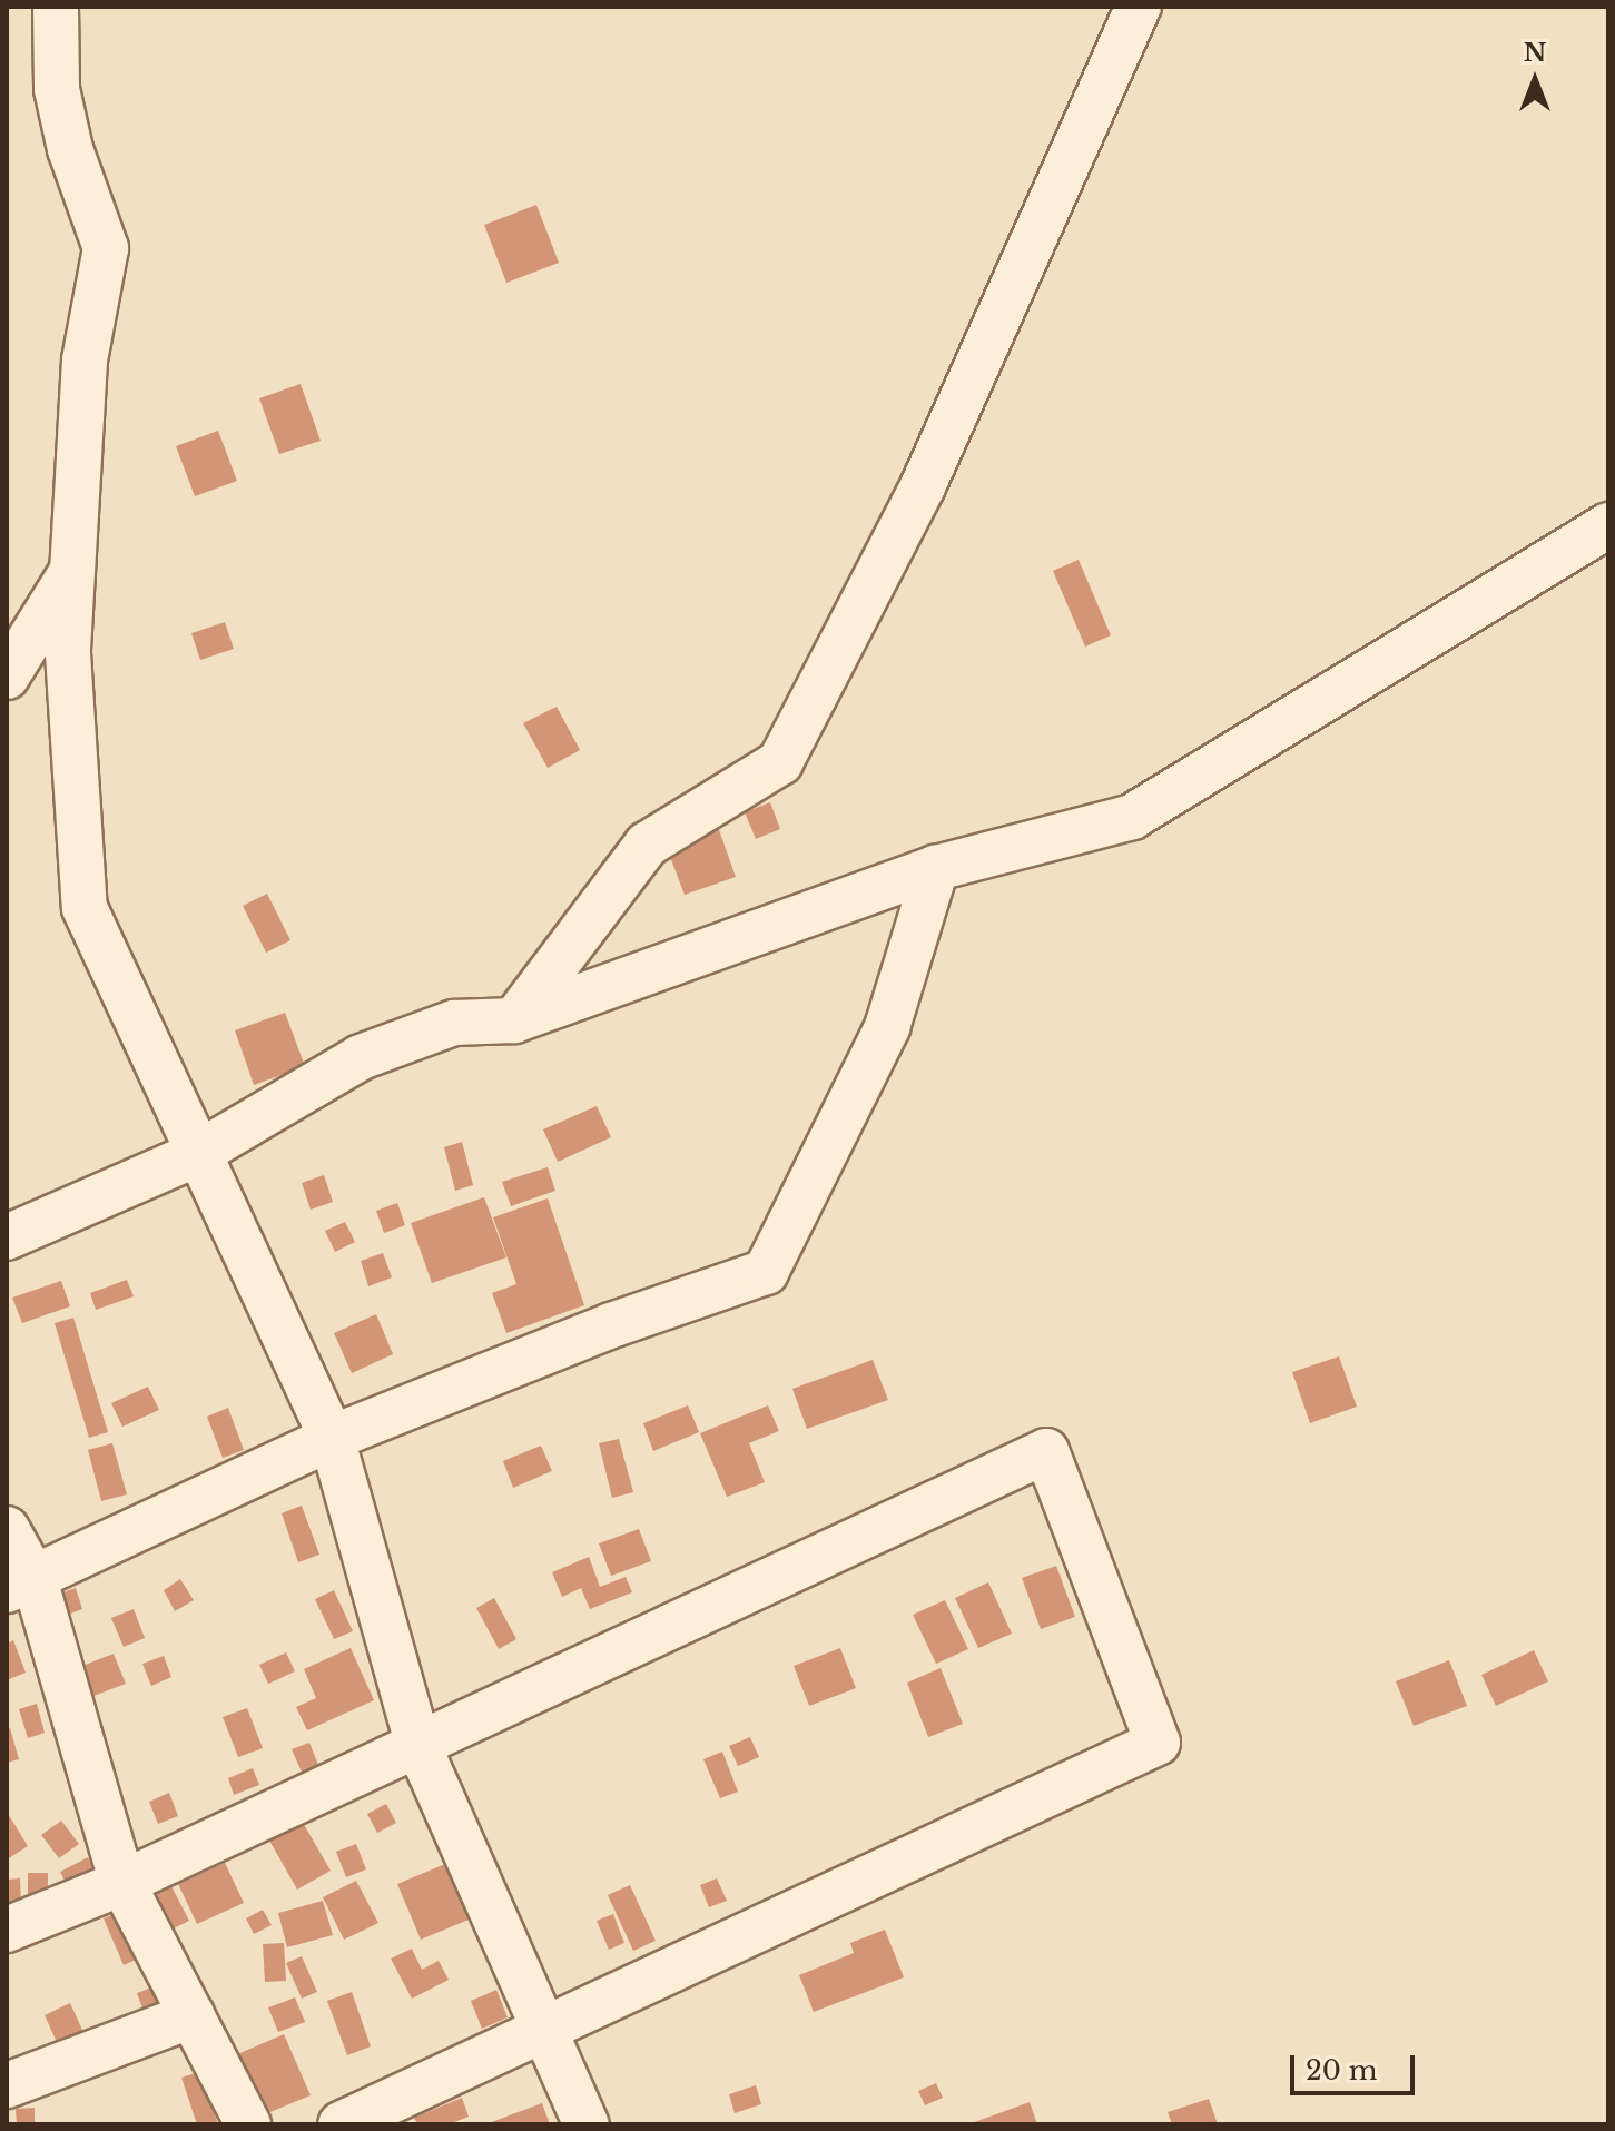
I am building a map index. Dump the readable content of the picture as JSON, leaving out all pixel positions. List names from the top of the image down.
{
  "scale_bar": "20 m",
  "north": "top"
}
